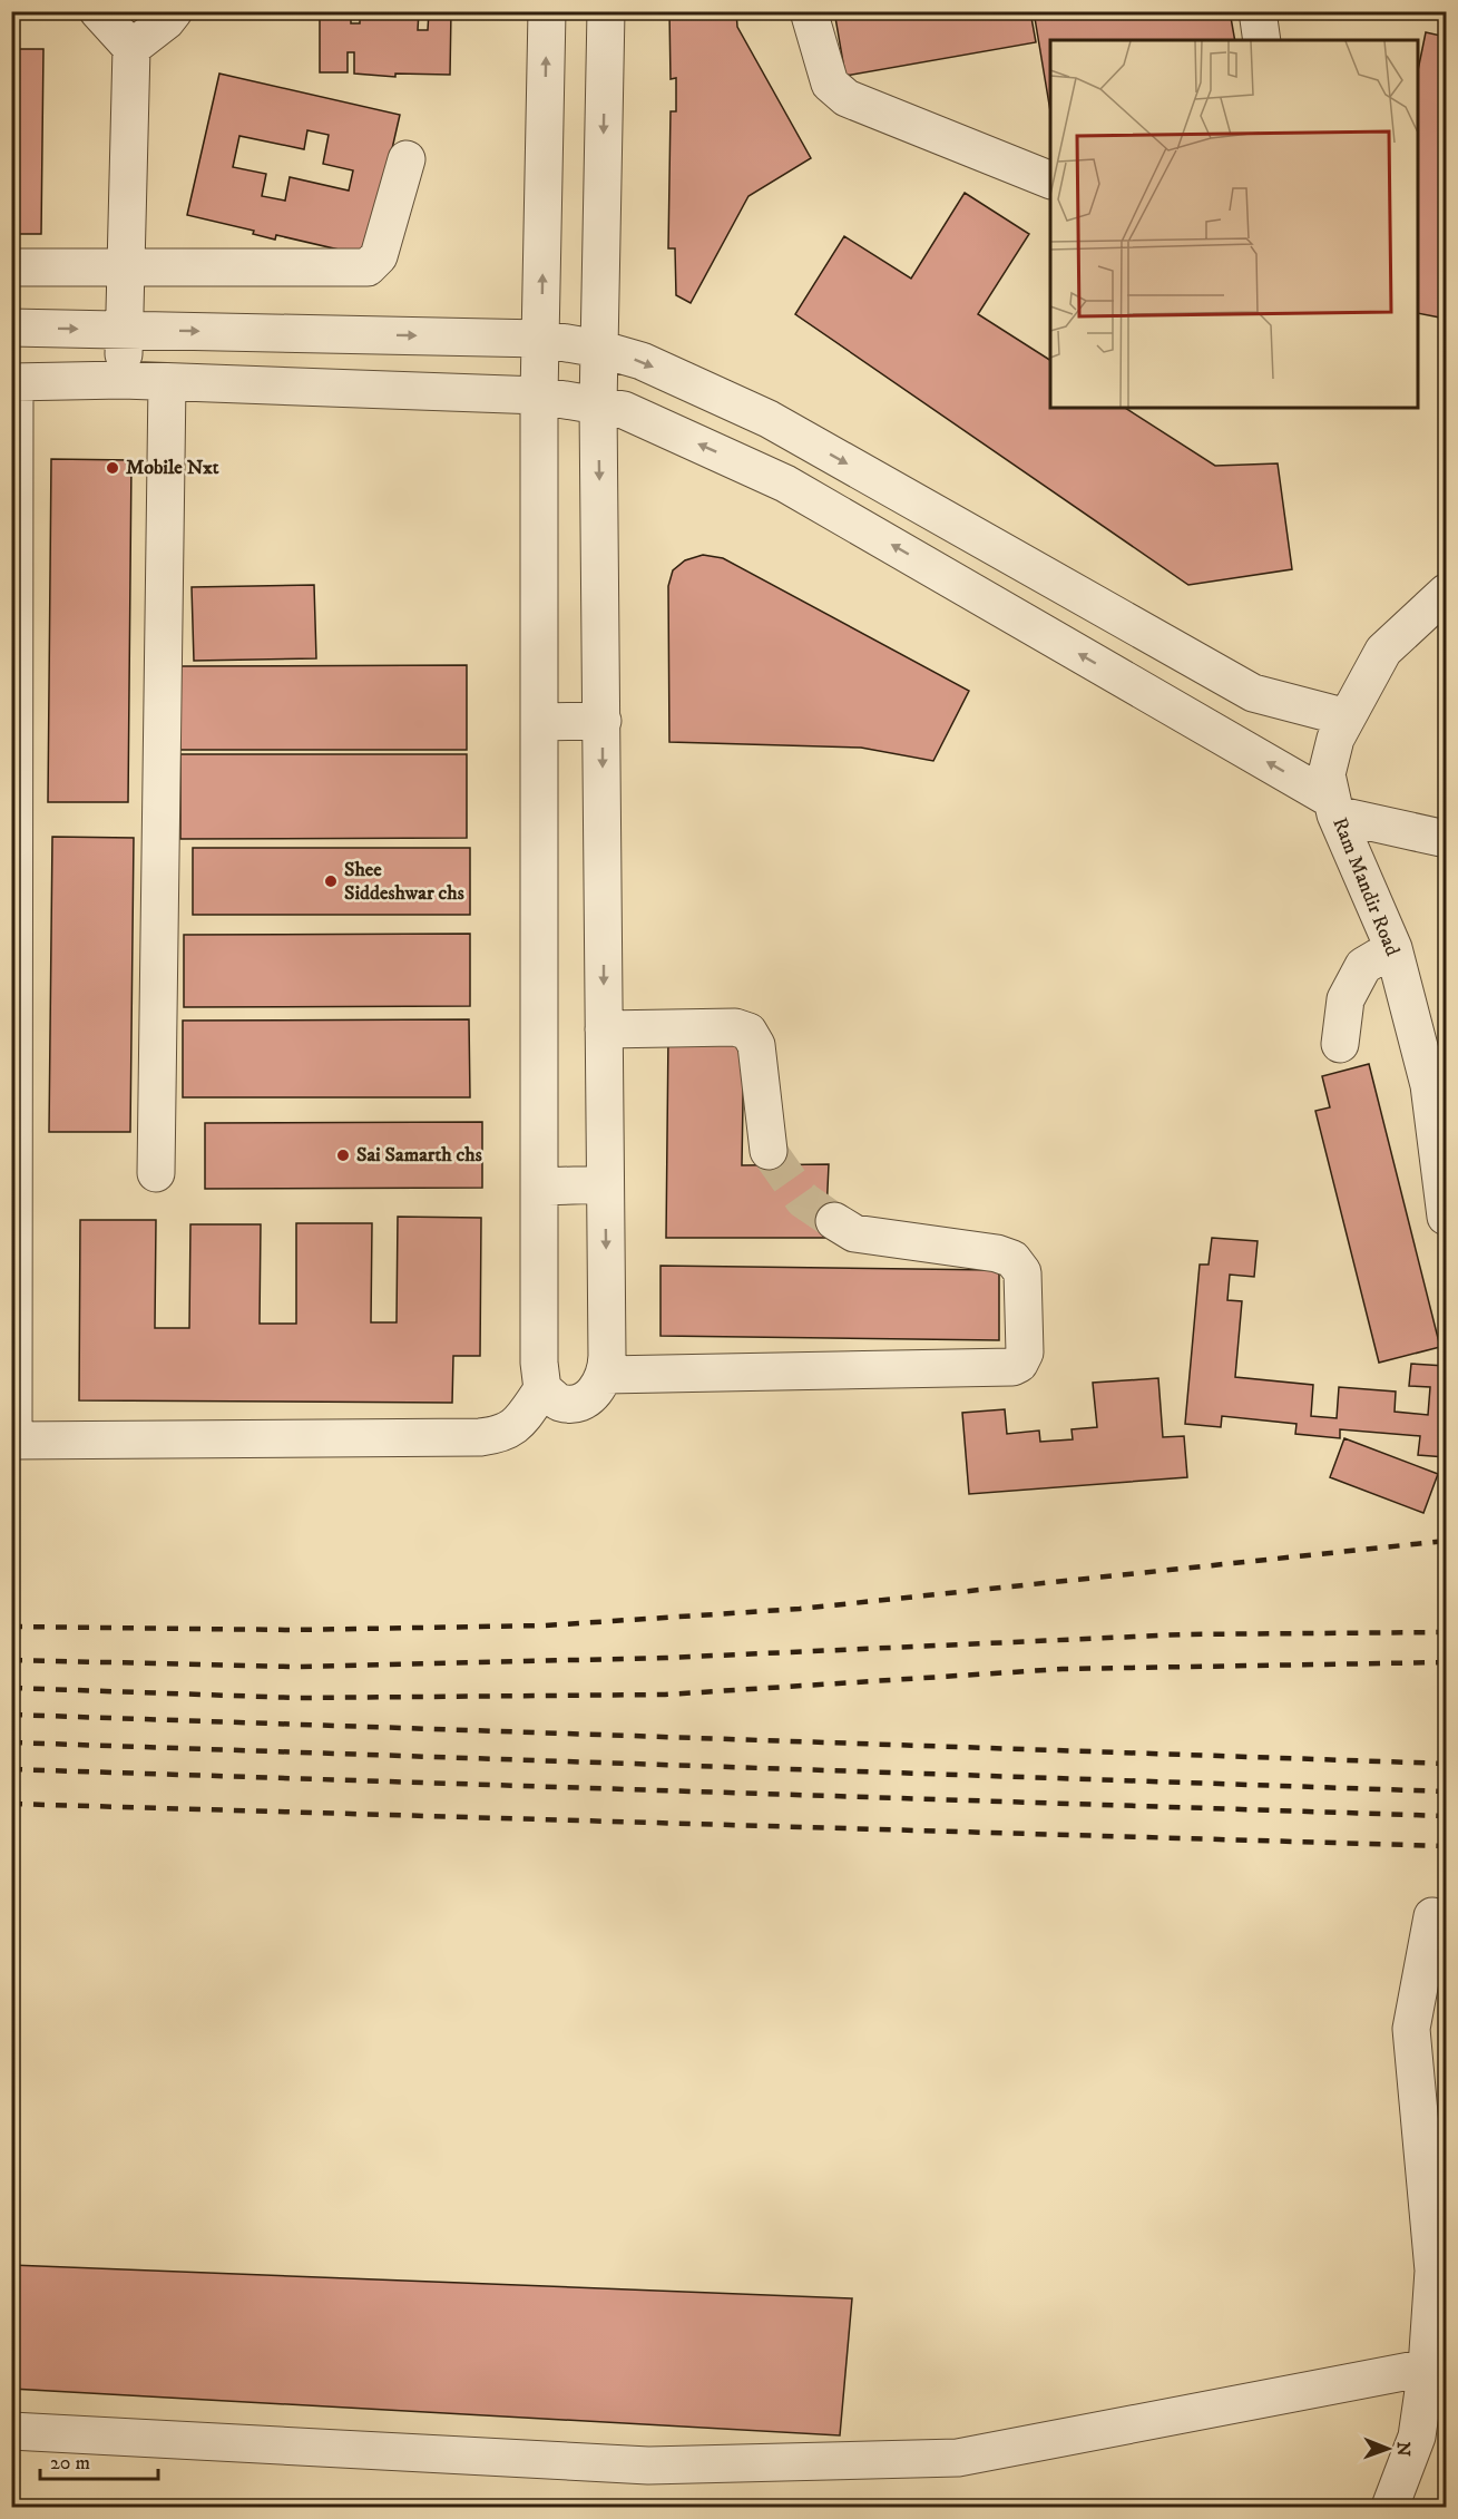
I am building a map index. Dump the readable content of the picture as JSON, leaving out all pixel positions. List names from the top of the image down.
{
  "streets": {
    "street": ["Ram Mandir Road"]
  },
  "places": ["Mobile Nxt", "Shee Siddeshwar chs", "Sai Samarth chs"],
  "scale_bar": "20 m",
  "north": "right"
}
